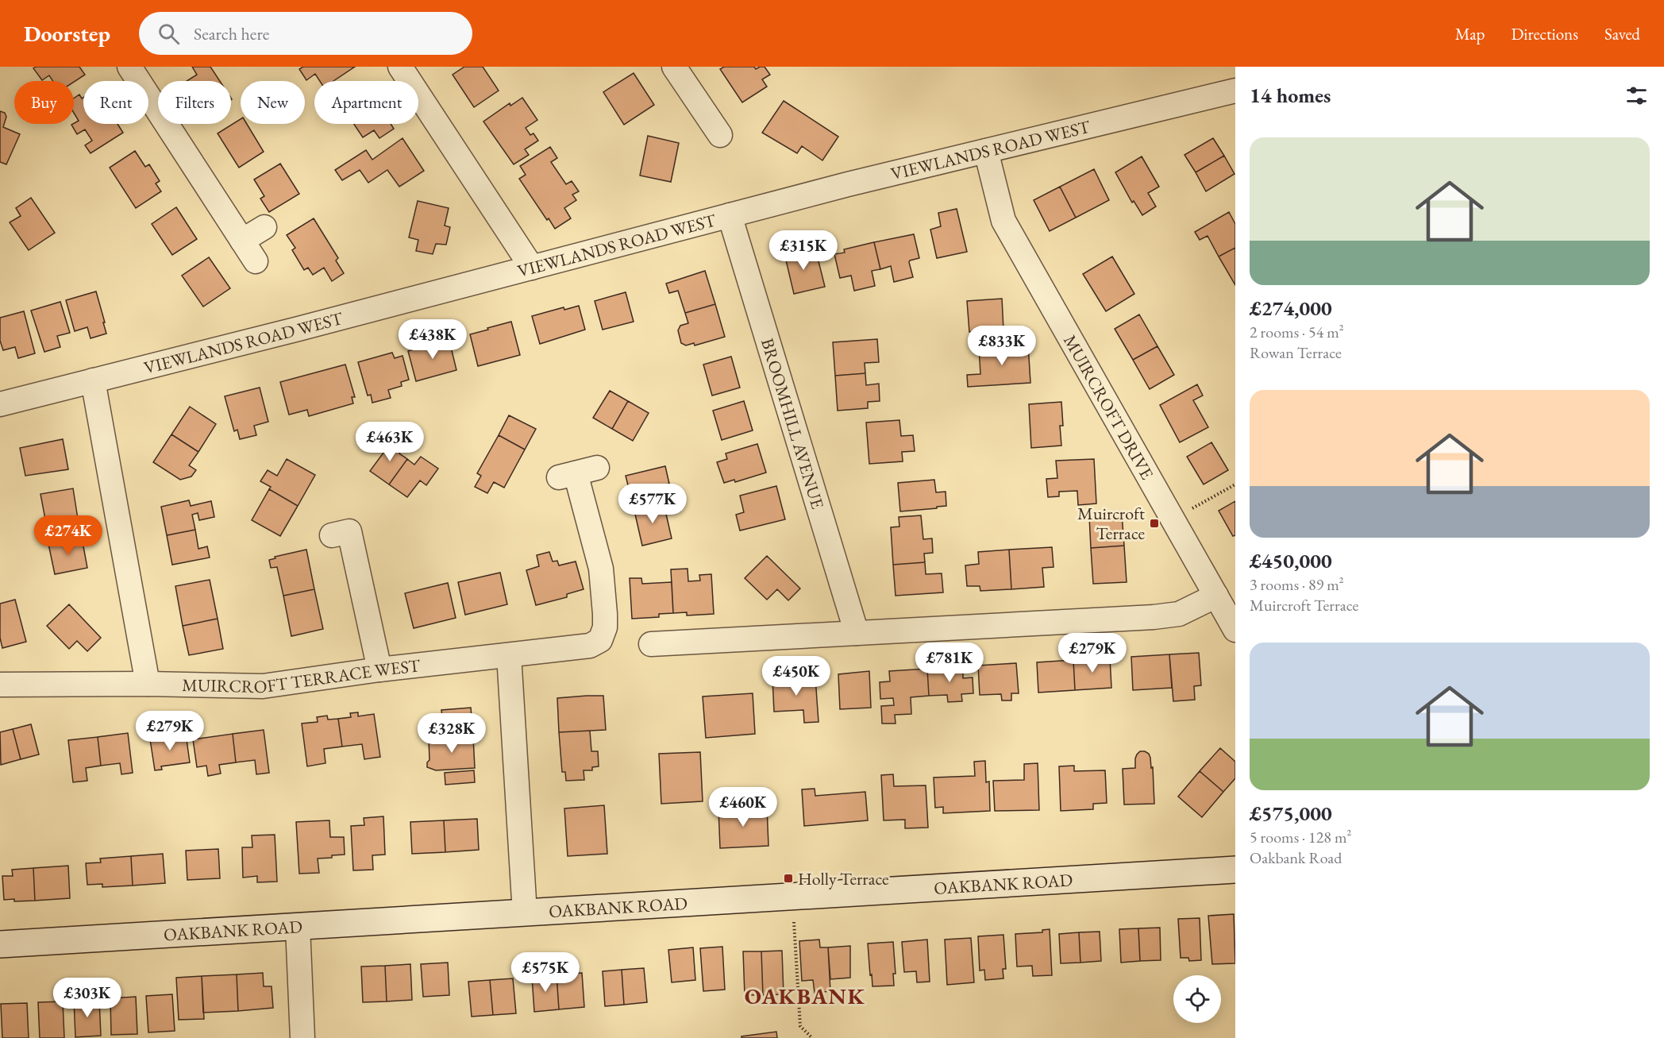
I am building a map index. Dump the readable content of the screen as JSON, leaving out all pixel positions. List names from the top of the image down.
{
  "streets": {
    "street": [
      "VIEWLANDS ROAD WEST",
      "MUIRCROFT DRIVE",
      "BROOMHILL AVENUE",
      "MUIRCROFT TERRACE WEST",
      "OAKBANK ROAD"
    ]
  },
  "crossings": [
    ["VIEWLANDS ROAD WEST", "MUIRCROFT DRIVE"],
    ["VIEWLANDS ROAD WEST", "BROOMHILL AVENUE"]
  ],
  "districts": ["OAKBANK"],
  "places": {
    "transit": ["Muircroft Terrace", "Holly Terrace"]
  },
  "page": {
    "header": "Doorstep",
    "search": "Search here",
    "nav": ["Map", "Directions", "Saved"],
    "heading": "14 homes",
    "chip": [
      "Buy",
      "Rent",
      "Filters",
      "New",
      "Apartment"
    ],
    "list": [
      {
        "name": "£274,000",
        "note": "2 rooms · 54 m² · Rowan Terrace"
      },
      {
        "name": "£450,000",
        "note": "3 rooms · 89 m² · Muircroft Terrace"
      },
      {
        "name": "£575,000",
        "note": "5 rooms · 128 m² · Oakbank Road"
      }
    ],
    "price": [
      "£315K",
      "£438K",
      "£833K",
      "£463K",
      "£577K",
      "£274K",
      "£279K",
      "£781K",
      "£450K",
      "£279K",
      "£328K",
      "£460K",
      "£575K",
      "£303K"
    ]
  }
}
